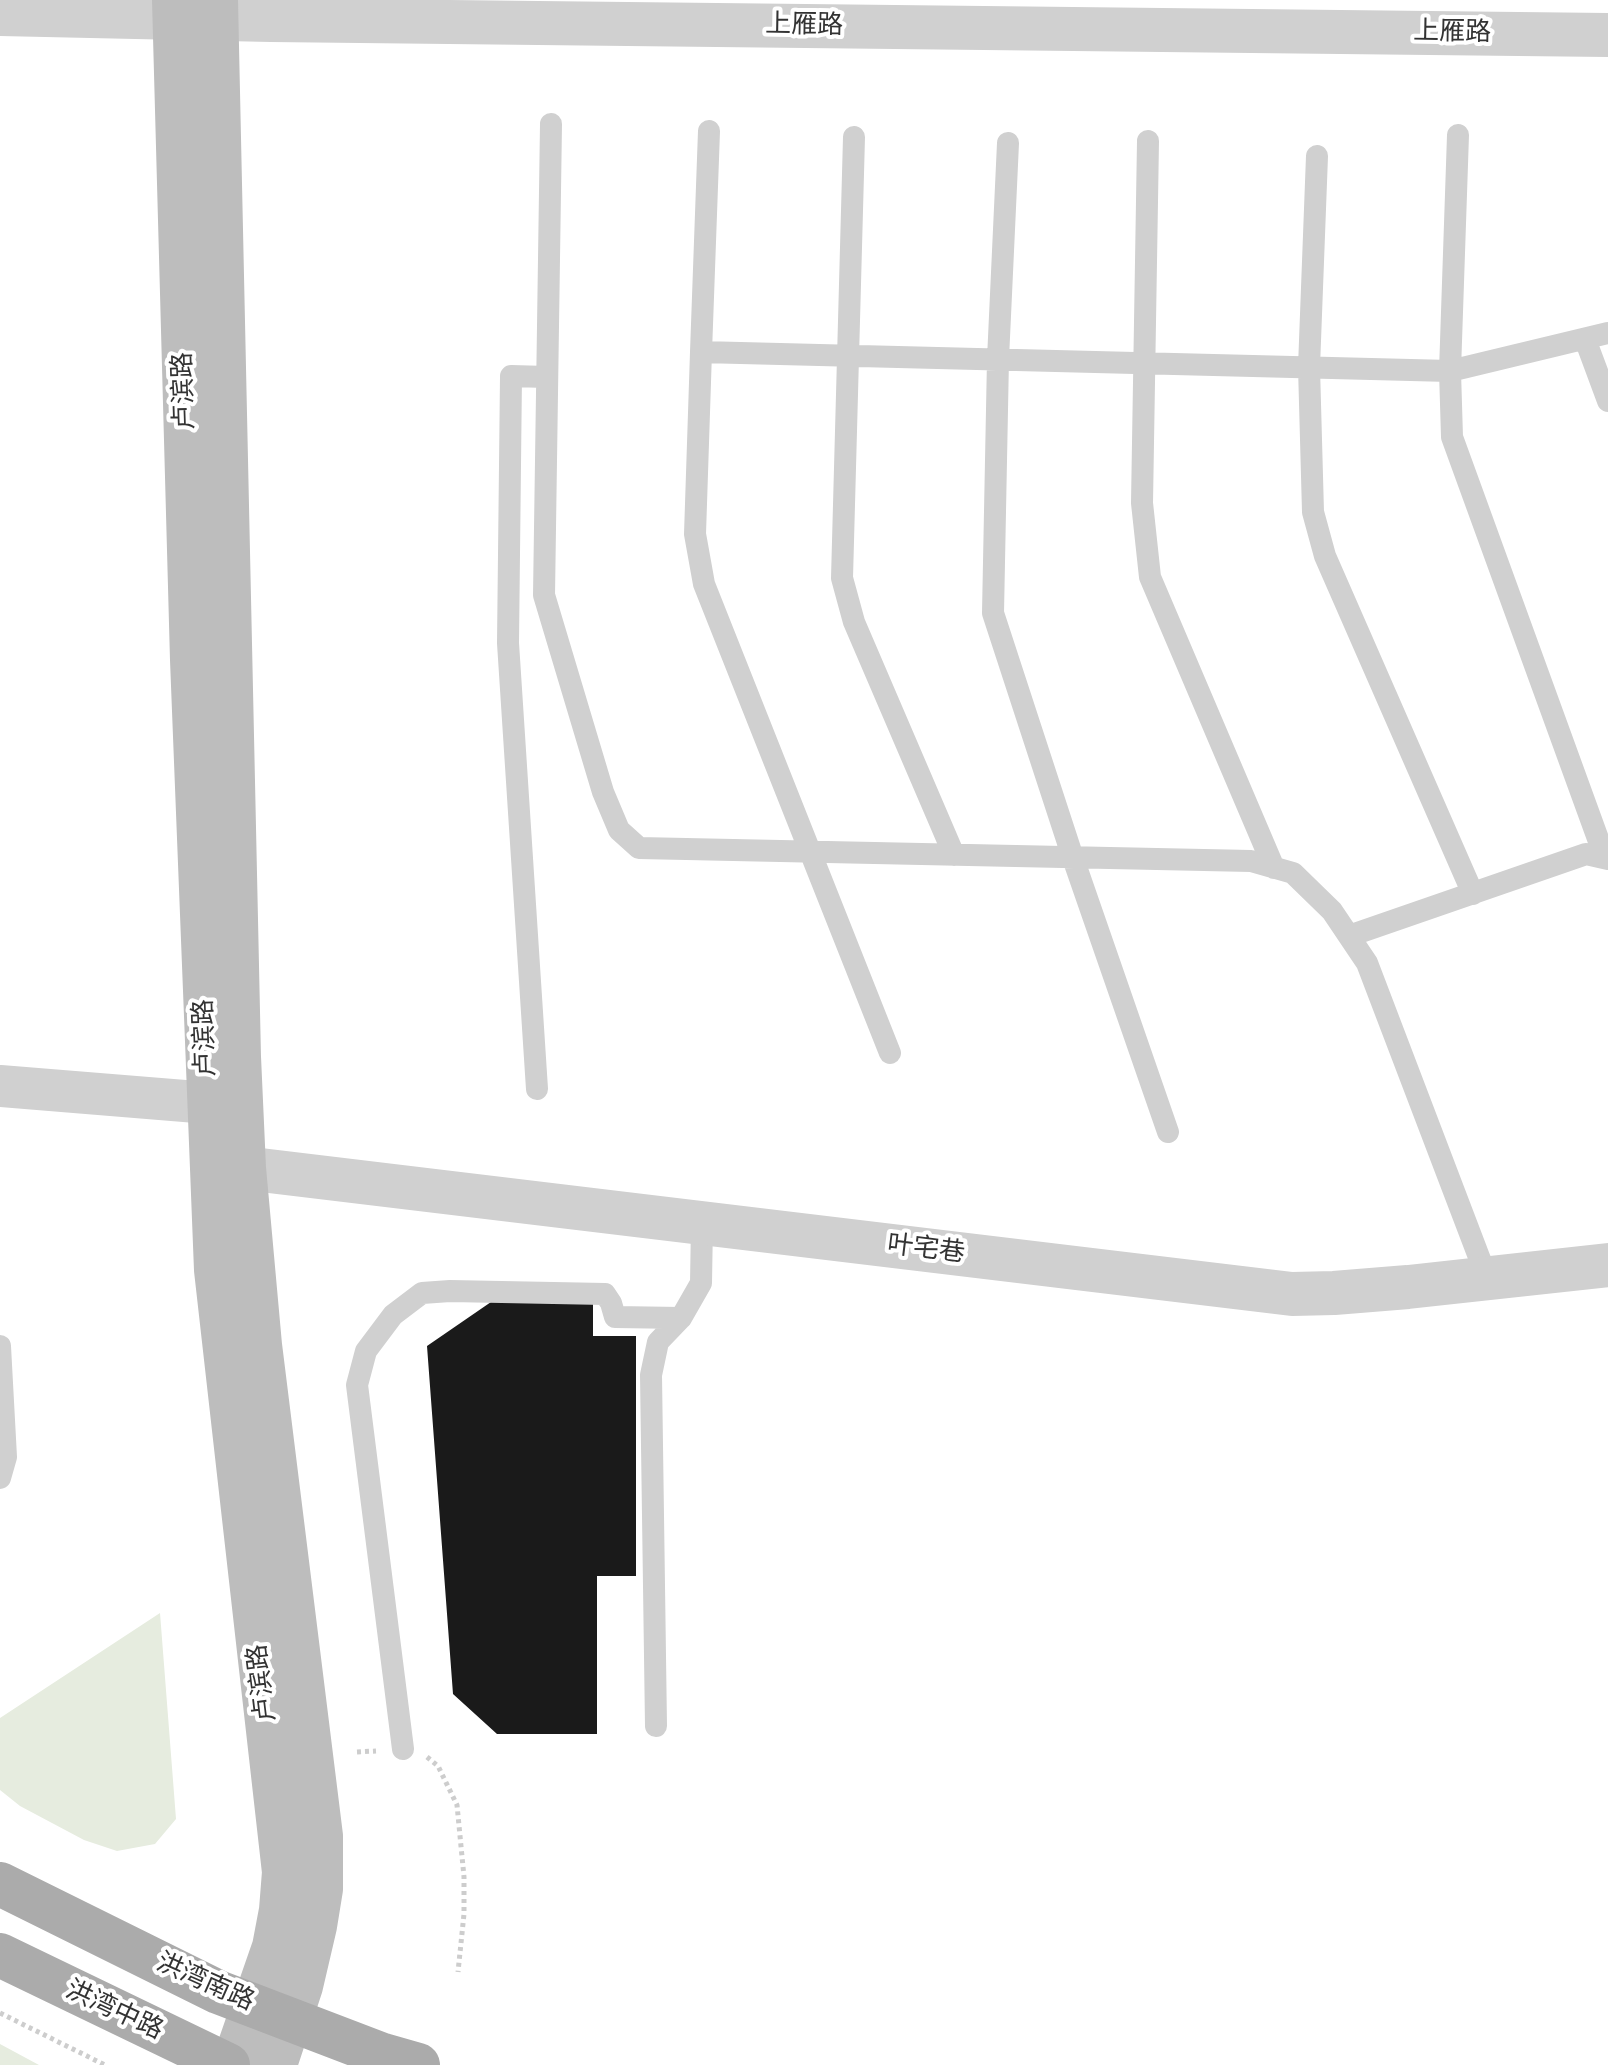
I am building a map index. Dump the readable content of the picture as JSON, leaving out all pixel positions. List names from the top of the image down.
{
  "streets": {
    "main road": ["卢滨路", "洪湾南路", "洪湾中路"],
    "street": ["上雁路", "叶宅巷"]
  },
  "crossings": [
    ["上雁路", "卢滨路"],
    ["卢滨路", "洪湾南路"],
    ["卢滨路", "洪湾中路"]
  ]
}
